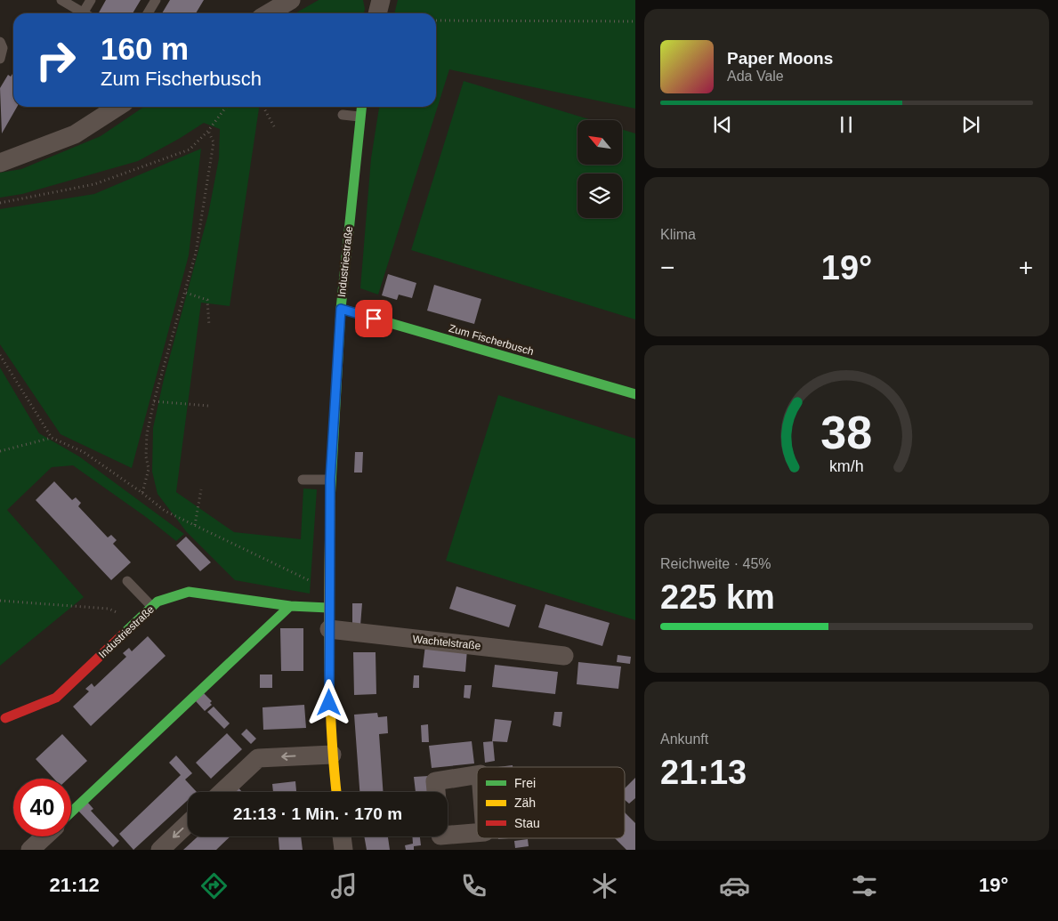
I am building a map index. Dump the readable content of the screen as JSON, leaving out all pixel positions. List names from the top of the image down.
{
  "streets": {
    "street": ["Industriestraße", "Zum Fischerbusch", "Wachtelstraße"]
  },
  "crossings": [
    ["Industriestraße", "Zum Fischerbusch"],
    ["Industriestraße", "Wachtelstraße"]
  ],
  "legend": ["Frei", "Zäh", "Stau"],
  "north": "top left",
  "page": {
    "turn": ["160 m", "Zum Fischerbusch"],
    "song": ["Paper Moons", "Ada Vale"],
    "tile": [
      "Klima",
      ["Reichweite · 45%", "225 km"],
      ["Ankunft", "21:13"]
    ],
    "heat": ["−", "19°", "+"],
    "limit": "40",
    "trip": "21:13 · 1 Min. · 170 m",
    "tabs": ["21:12", "19°"],
    "gauge": ["38", "km/h"]
  }
}
